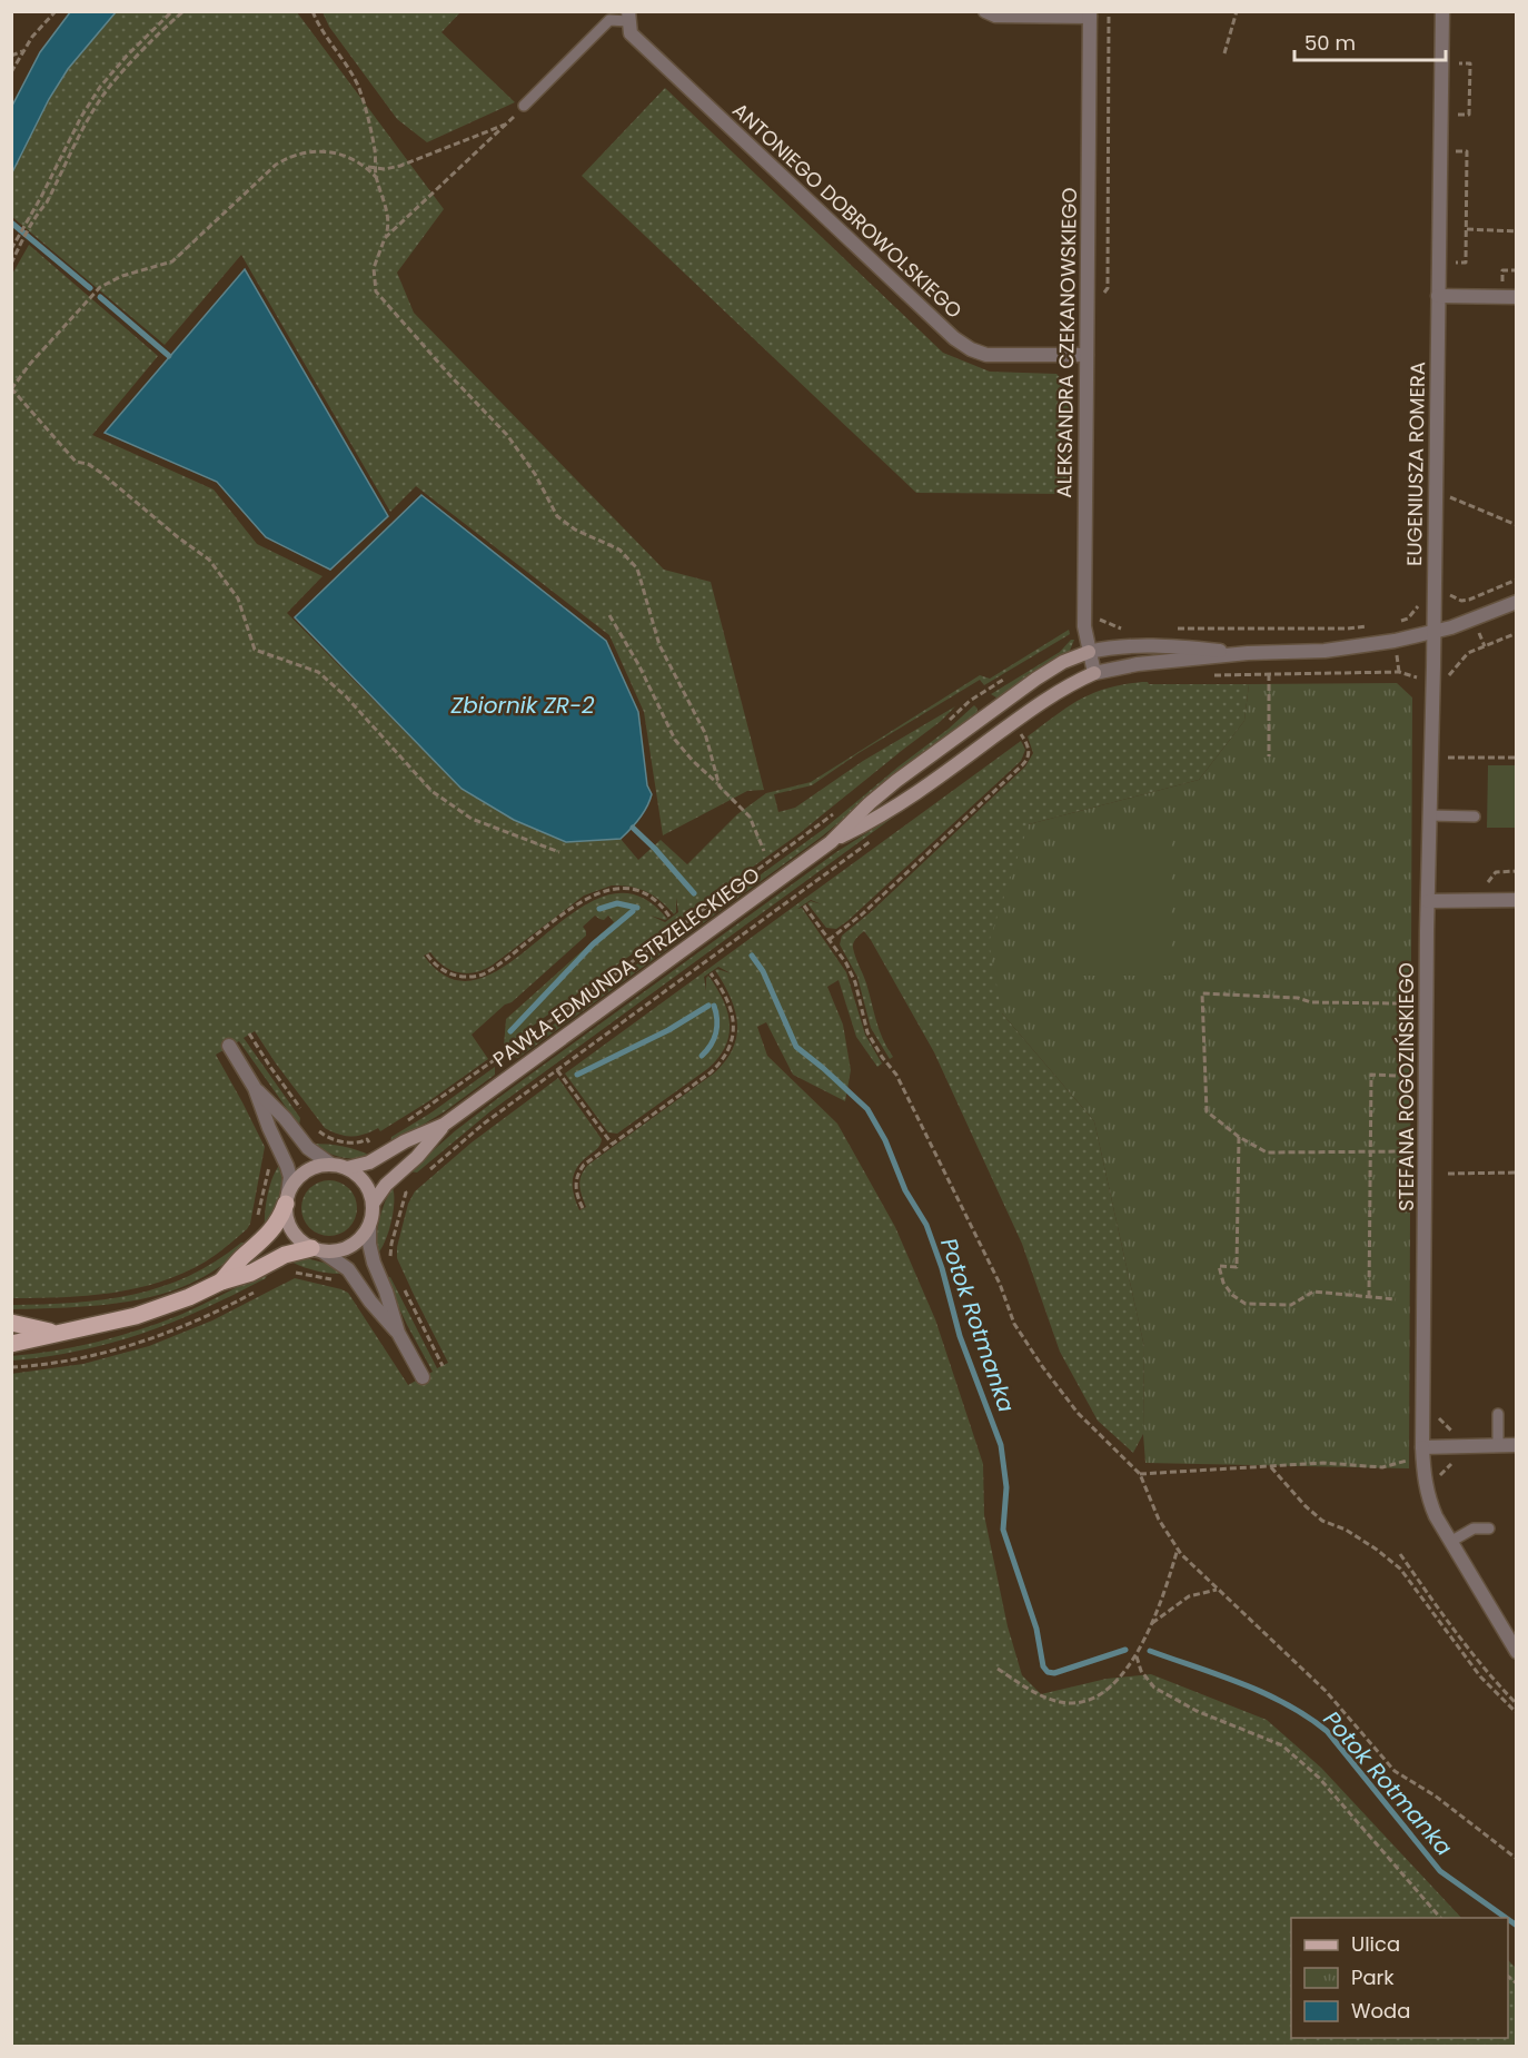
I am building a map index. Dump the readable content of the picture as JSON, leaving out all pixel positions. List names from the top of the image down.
{
  "streets": {
    "main road": ["PAWŁA EDMUNDA STRZELECKIEGO"],
    "street": [
      "ANTONIEGO DOBROWOLSKIEGO",
      "ALEKSANDRA CZEKANOWSKIEGO",
      "EUGENIUSZA ROMERA",
      "STEFANA ROGOZIŃSKIEGO"
    ]
  },
  "crossings": [
    ["ANTONIEGO DOBROWOLSKIEGO", "ALEKSANDRA CZEKANOWSKIEGO"],
    ["ALEKSANDRA CZEKANOWSKIEGO", "PAWŁA EDMUNDA STRZELECKIEGO"],
    ["EUGENIUSZA ROMERA", "PAWŁA EDMUNDA STRZELECKIEGO"],
    ["EUGENIUSZA ROMERA", "STEFANA ROGOZIŃSKIEGO"],
    ["PAWŁA EDMUNDA STRZELECKIEGO", "STEFANA ROGOZIŃSKIEGO"]
  ],
  "water": ["Zbiornik ZR-2", "Potok Rotmanka"],
  "legend": ["Ulica", "Park", "Woda"],
  "scale_bar": "50 m"
}
